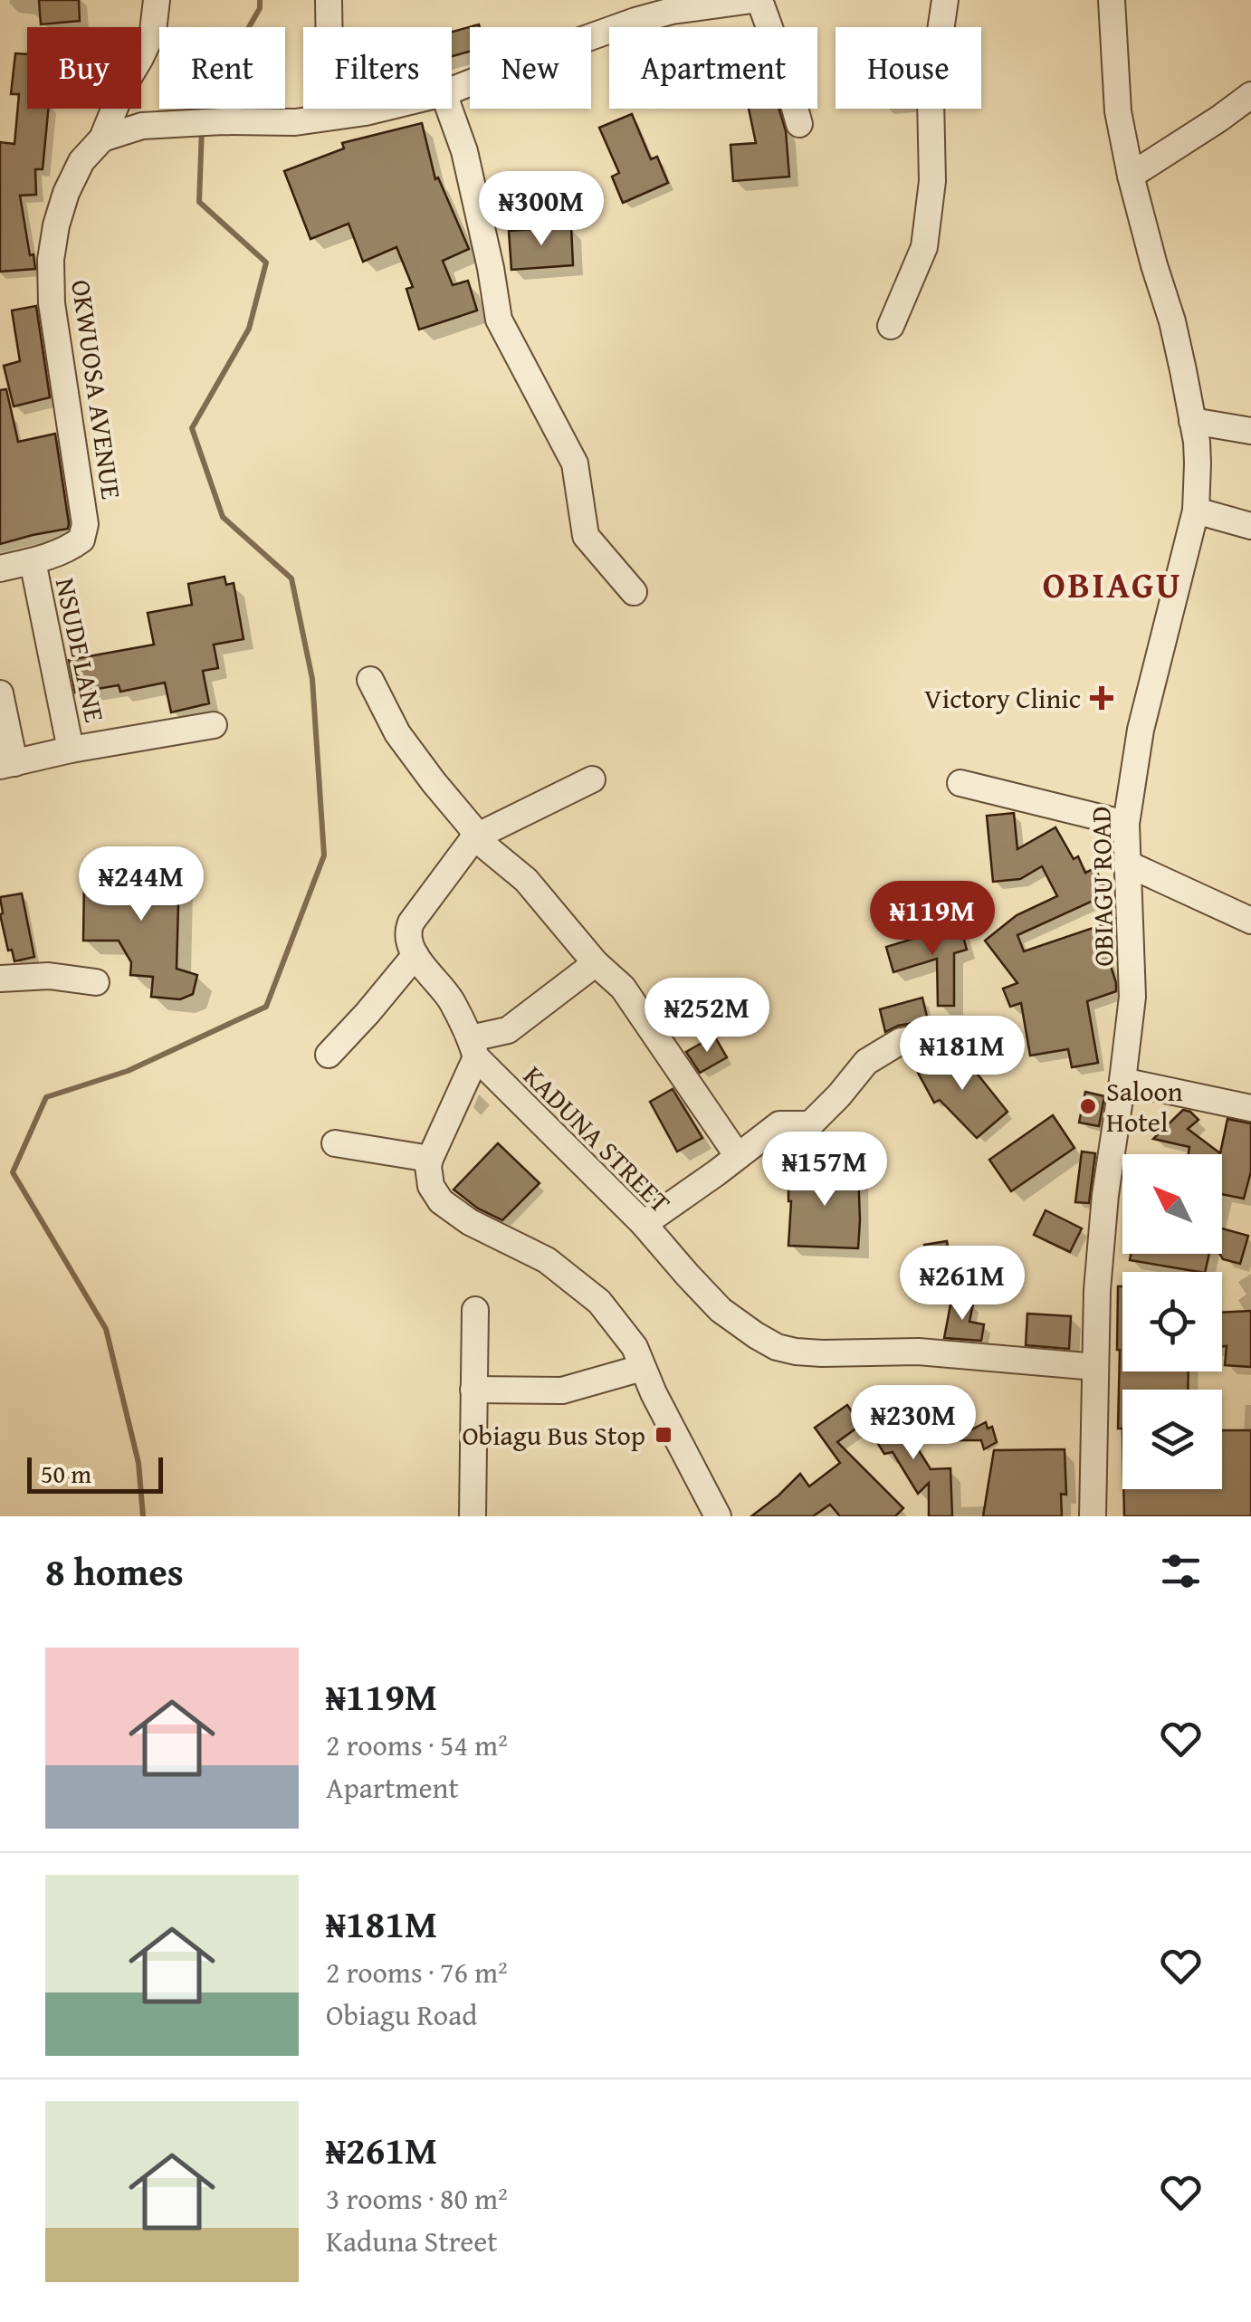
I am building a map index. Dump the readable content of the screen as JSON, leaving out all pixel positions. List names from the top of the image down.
{
  "streets": {
    "street": [
      "OKWUOSA AVENUE",
      "NSUDE LANE",
      "OBIAGU ROAD",
      "KADUNA STREET"
    ]
  },
  "crossings": [
    ["OKWUOSA AVENUE", "NSUDE LANE"],
    ["OBIAGU ROAD", "KADUNA STREET"]
  ],
  "districts": ["OBIAGU"],
  "places": {
    "health": ["Victory Clinic"],
    "other": ["Saloon Hotel"],
    "transit": ["Obiagu Bus Stop"]
  },
  "scale_bar": "50 m",
  "north": "top left",
  "page": {
    "chip": [
      "Buy",
      "Rent",
      "Filters",
      "New",
      "Apartment",
      "House"
    ],
    "price": [
      "₦300M",
      "₦244M",
      "₦119M",
      "₦252M",
      "₦181M",
      "₦157M",
      "₦261M",
      "₦230M"
    ],
    "scale": "50 m",
    "heading": "8 homes",
    "list": [
      {
        "name": "₦119M",
        "note": "2 rooms · 54 m² · Apartment"
      },
      {
        "name": "₦181M",
        "note": "2 rooms · 76 m² · Obiagu Road"
      },
      {
        "name": "₦261M",
        "note": "3 rooms · 80 m² · Kaduna Street"
      }
    ]
  }
}
